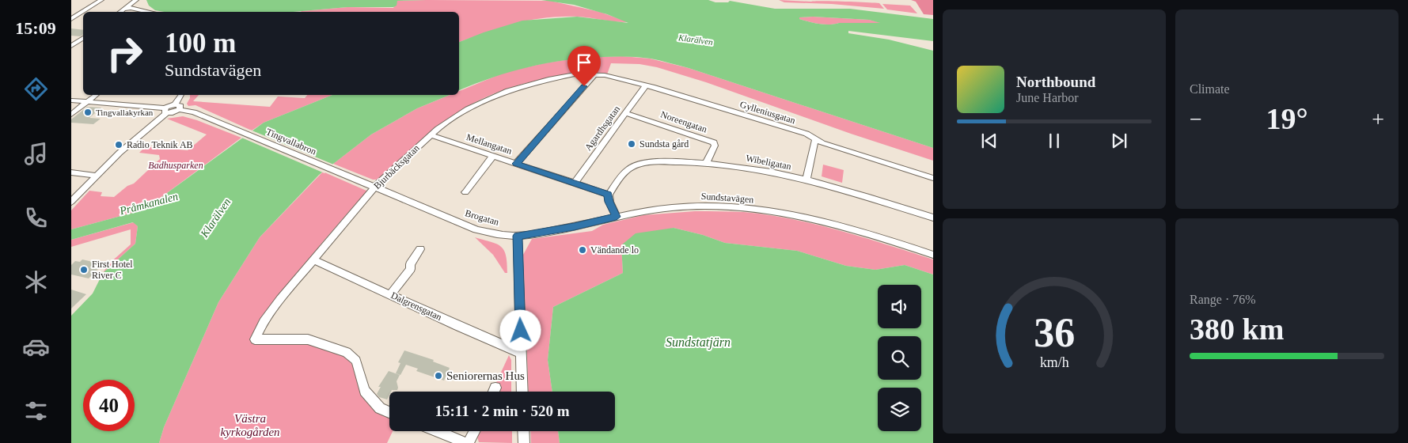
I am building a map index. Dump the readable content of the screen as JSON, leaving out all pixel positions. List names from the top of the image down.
{
  "streets": {
    "street": [
      "Gylleniusgatan",
      "Noreengatan",
      "Agardhsgatan",
      "Tingvallabron",
      "Mellangatan",
      "Wibeligatan",
      "Bjurbäcksgatan",
      "Sundstavägen",
      "Brogatan",
      "Dalgrensgatan"
    ]
  },
  "crossings": [
    ["Gylleniusgatan", "Agardhsgatan"],
    ["Gylleniusgatan", "Bjurbäcksgatan"],
    ["Noreengatan", "Agardhsgatan"],
    ["Noreengatan", "Wibeligatan"],
    ["Agardhsgatan", "Mellangatan"],
    ["Tingvallabron", "Brogatan"],
    ["Mellangatan", "Wibeligatan"],
    ["Mellangatan", "Bjurbäcksgatan"],
    ["Bjurbäcksgatan", "Brogatan"],
    ["Bjurbäcksgatan", "Dalgrensgatan"],
    ["Sundstavägen", "Brogatan"]
  ],
  "water": ["Klarälven", "Pråmkanalen", "Sundstatjärn"],
  "parks": ["Badhusparken", "Västra kyrkogården"],
  "places": [
    "Tingvallakyrkan",
    "Sundsta gård",
    "Radio Teknik AB",
    "Vändande lo",
    "First Hotel River C",
    "Seniorernas Hus"
  ],
  "page": {
    "tabs": "15:09",
    "tile": [
      "Climate",
      ["Range · 76%", "380 km"]
    ],
    "turn": ["100 m", "Sundstavägen"],
    "song": ["Northbound", "June Harbor"],
    "heat": ["−", "19°", "+"],
    "limit": "40",
    "trip": "15:11 · 2 min · 520 m",
    "gauge": ["36", "km/h"]
  }
}
